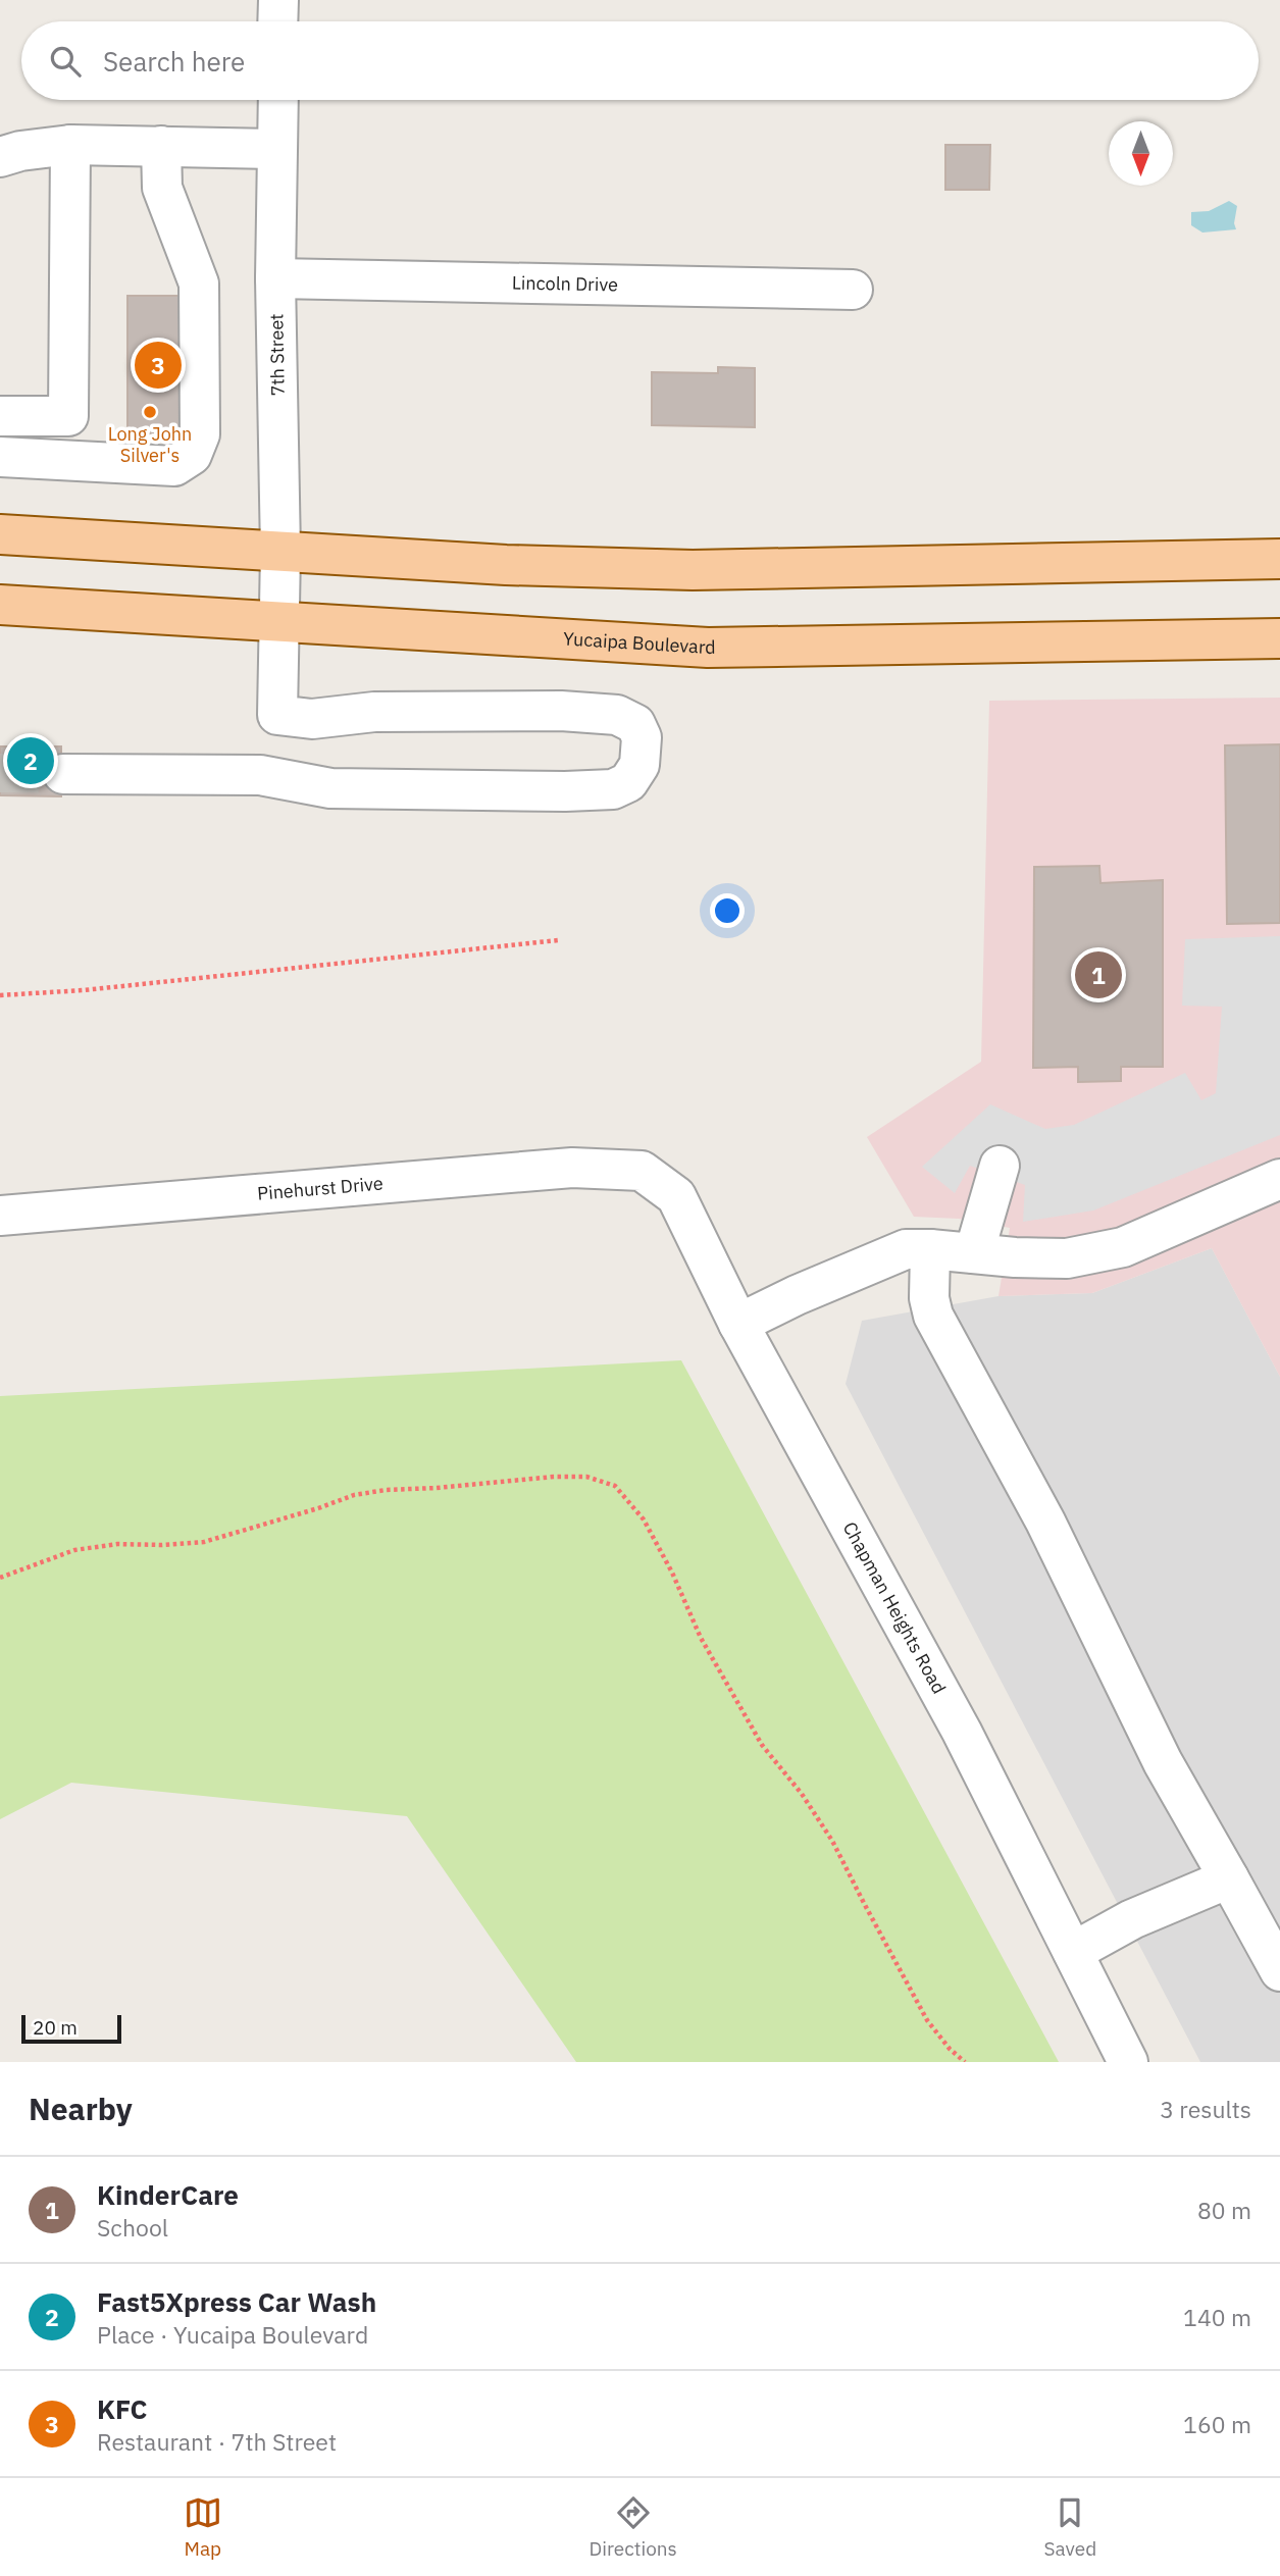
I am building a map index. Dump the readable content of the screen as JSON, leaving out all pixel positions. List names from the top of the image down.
{
  "streets": {
    "main road": ["Yucaipa Boulevard"],
    "street": [
      "Lincoln Drive",
      "7th Street",
      "Pinehurst Drive",
      "Chapman Heights Road"
    ]
  },
  "crossings": [
    ["Lincoln Drive", "7th Street"],
    ["7th Street", "Yucaipa Boulevard"],
    ["Pinehurst Drive", "Chapman Heights Road"]
  ],
  "places": ["Long John Silver's"],
  "scale_bar": "20 m",
  "north": "bottom",
  "page": {
    "search": "Search here",
    "pins": ["3", "2", "1"],
    "scale": "20 m",
    "heading": ["Nearby", "3 results"],
    "list": [
      {
        "mark": "1",
        "name": "KinderCare",
        "note": "School",
        "value": "80 m"
      },
      {
        "mark": "2",
        "name": "Fast5Xpress Car Wash",
        "note": "Place · Yucaipa Boulevard",
        "value": "140 m"
      },
      {
        "mark": "3",
        "name": "KFC",
        "note": "Restaurant · 7th Street",
        "value": "160 m"
      }
    ],
    "nav": ["Map", "Directions", "Saved"]
  }
}
